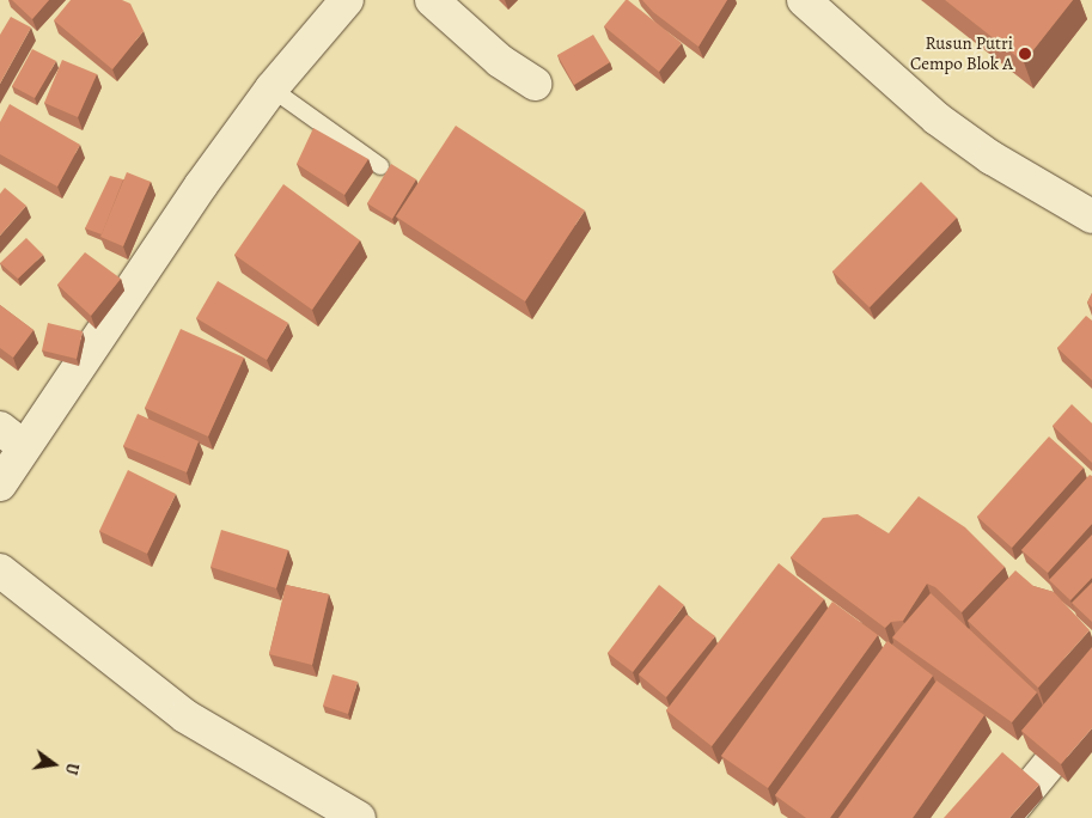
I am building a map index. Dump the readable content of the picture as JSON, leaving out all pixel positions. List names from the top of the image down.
{
  "places": ["Rusun Putri Cempo Blok A"],
  "north": "right"
}
